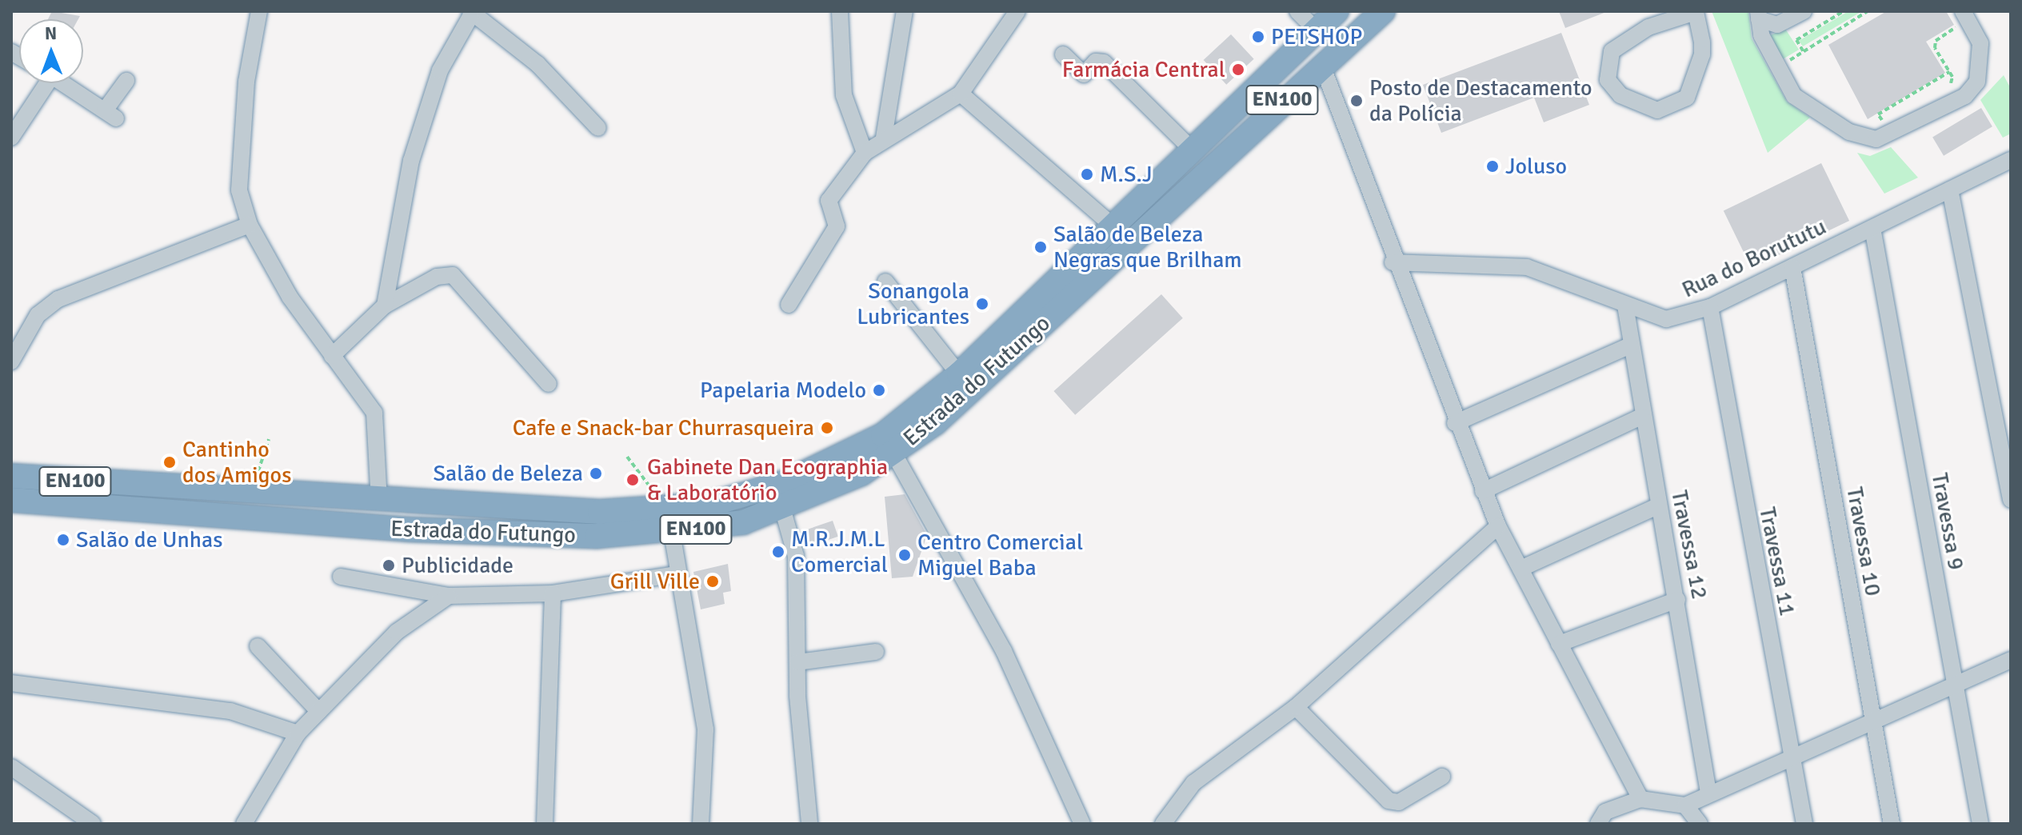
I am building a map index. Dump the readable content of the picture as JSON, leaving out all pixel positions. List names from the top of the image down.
{
  "streets": {
    "highway": ["EN100", "Estrada do Futungo"],
    "street": [
      "Rua do Borututu",
      "Travessa 9",
      "Travessa 10",
      "Travessa 12",
      "Travessa 11"
    ]
  },
  "crossings": [
    ["Rua do Borututu", "Travessa 9"],
    ["Rua do Borututu", "Travessa 10"],
    ["Rua do Borututu", "Travessa 12"],
    ["Rua do Borututu", "Travessa 11"]
  ],
  "places": [
    "PETSHOP",
    "Farmácia Central",
    "Posto de Destacamento da Polícia",
    "Joluso",
    "M.S.J",
    "Salão de Beleza Negras que Brilham",
    "Sonangola Lubricantes",
    "Papelaria Modelo",
    "Cafe e Snack-bar Churrasqueira",
    "Cantinho dos Amigos",
    "Salão de Beleza",
    "Gabinete Dan Ecographia & Laboratório",
    "Salão de Unhas",
    "M.R.J.M.L Comercial",
    "Centro Comercial Miguel Baba",
    "Publicidade",
    "Grill Ville"
  ],
  "north": "top"
}
